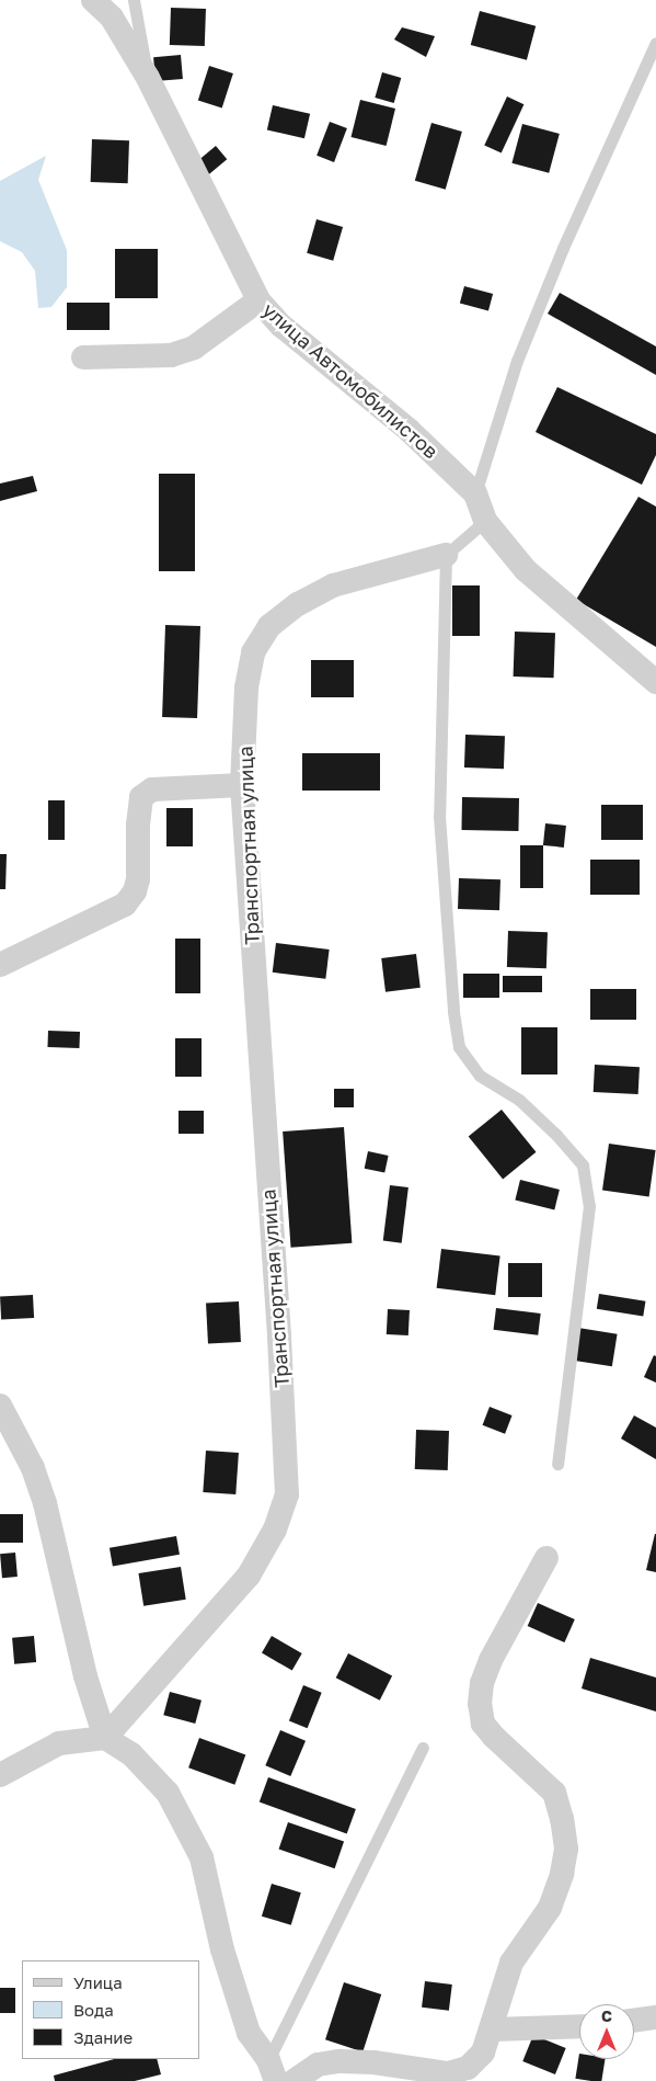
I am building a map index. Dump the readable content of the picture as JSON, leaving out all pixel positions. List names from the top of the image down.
{
  "streets": {
    "street": ["улица Автомобилистов", "Транспортная улица"]
  },
  "legend": ["Улица", "Вода", "Здание"],
  "north": "top"
}
